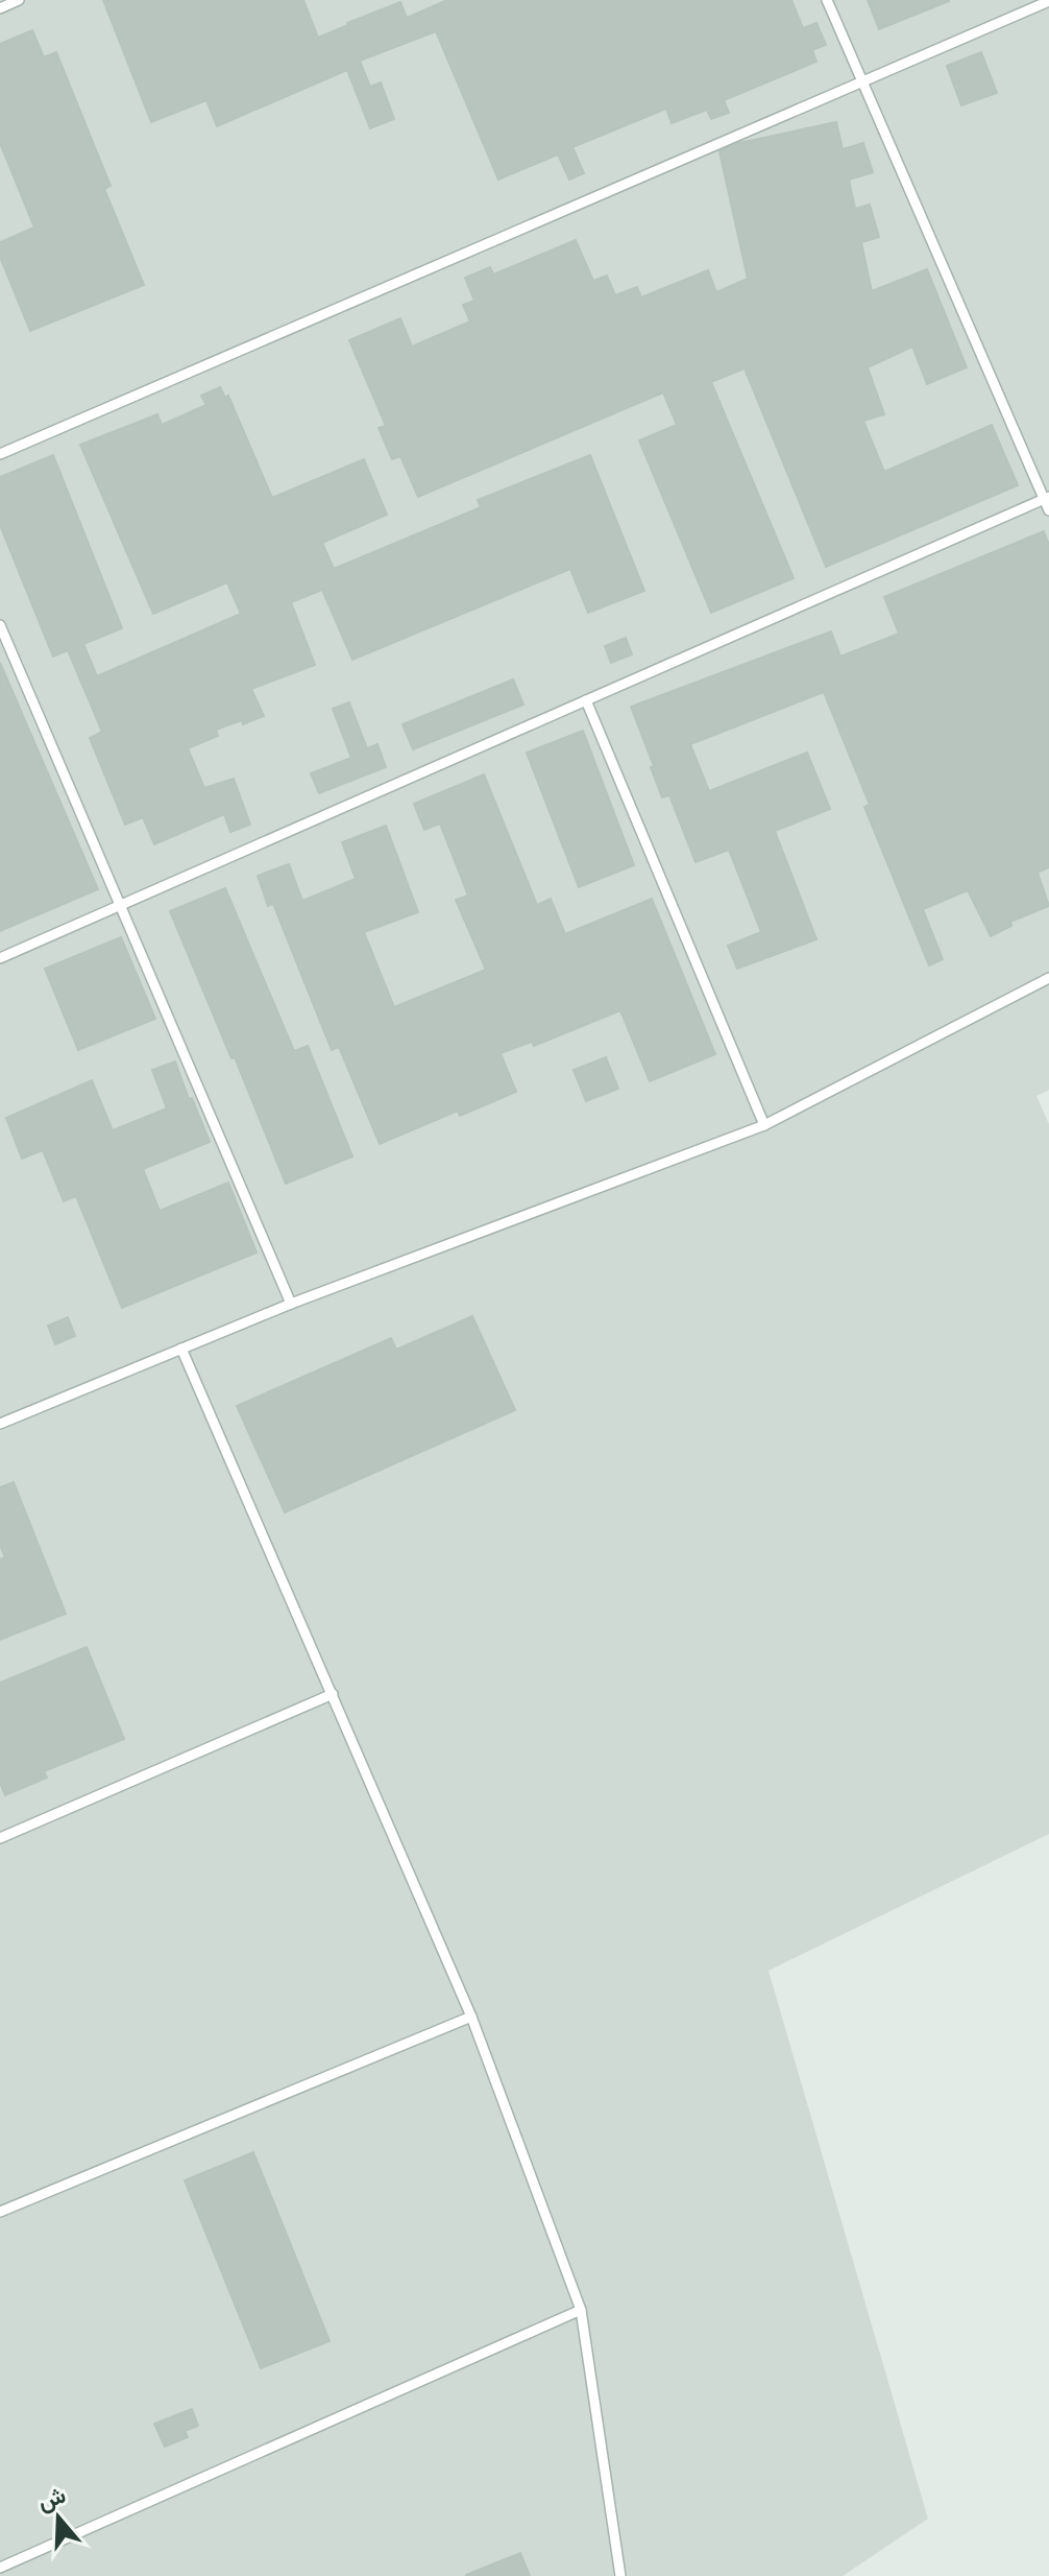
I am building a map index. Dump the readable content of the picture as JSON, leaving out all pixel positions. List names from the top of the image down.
{
  "north": "top"
}
